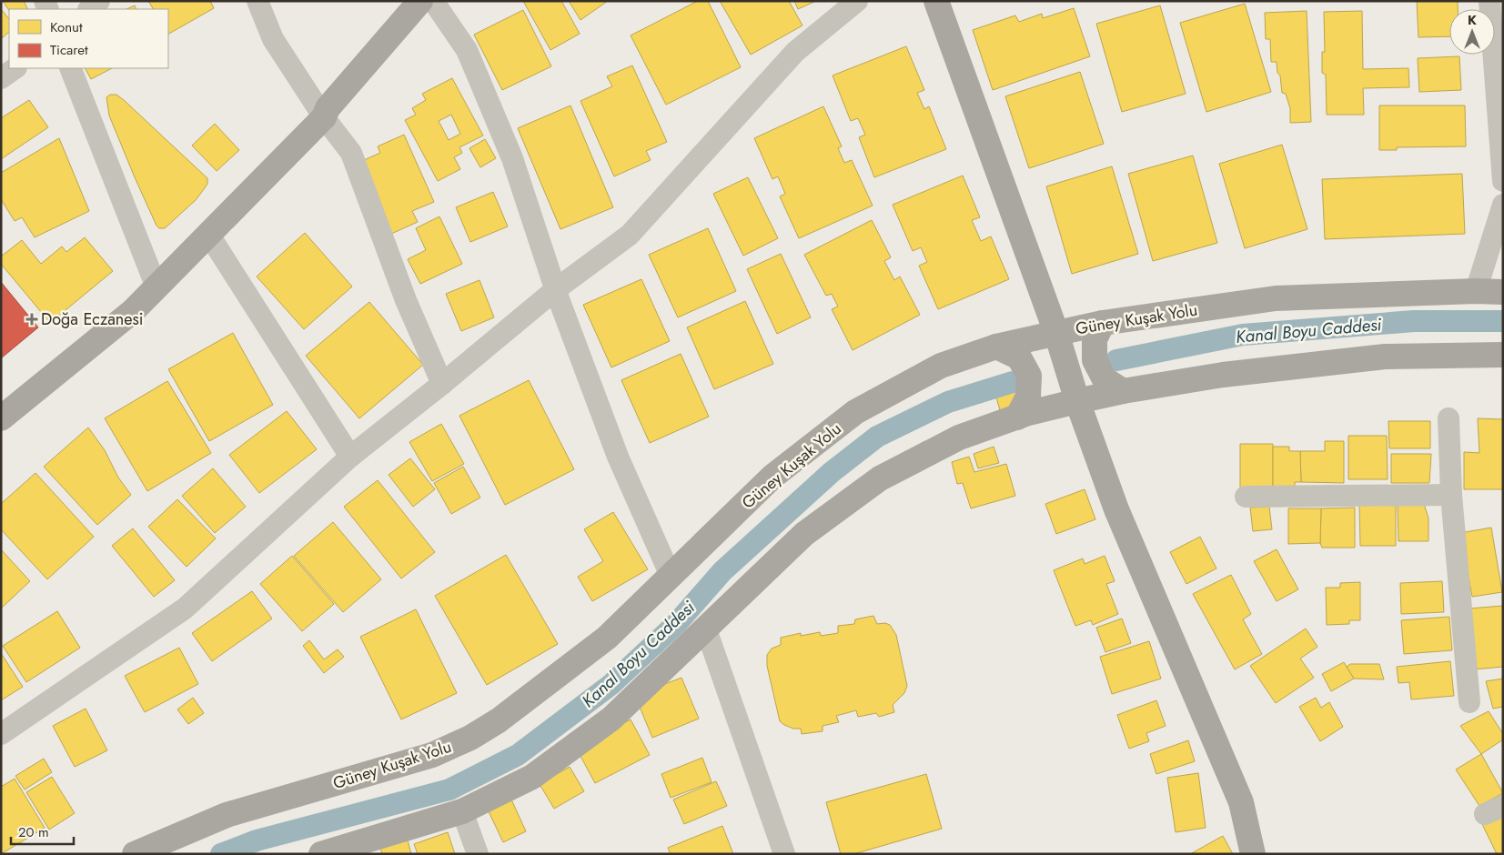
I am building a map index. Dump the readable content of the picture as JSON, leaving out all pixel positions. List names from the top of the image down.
{
  "streets": {
    "main road": ["Güney Kuşak Yolu"]
  },
  "water": ["Kanal Boyu Caddesi"],
  "places": {
    "health": ["Doğa Eczanesi"]
  },
  "legend": ["Konut", "Ticaret"],
  "scale_bar": "20 m",
  "north": "top"
}
